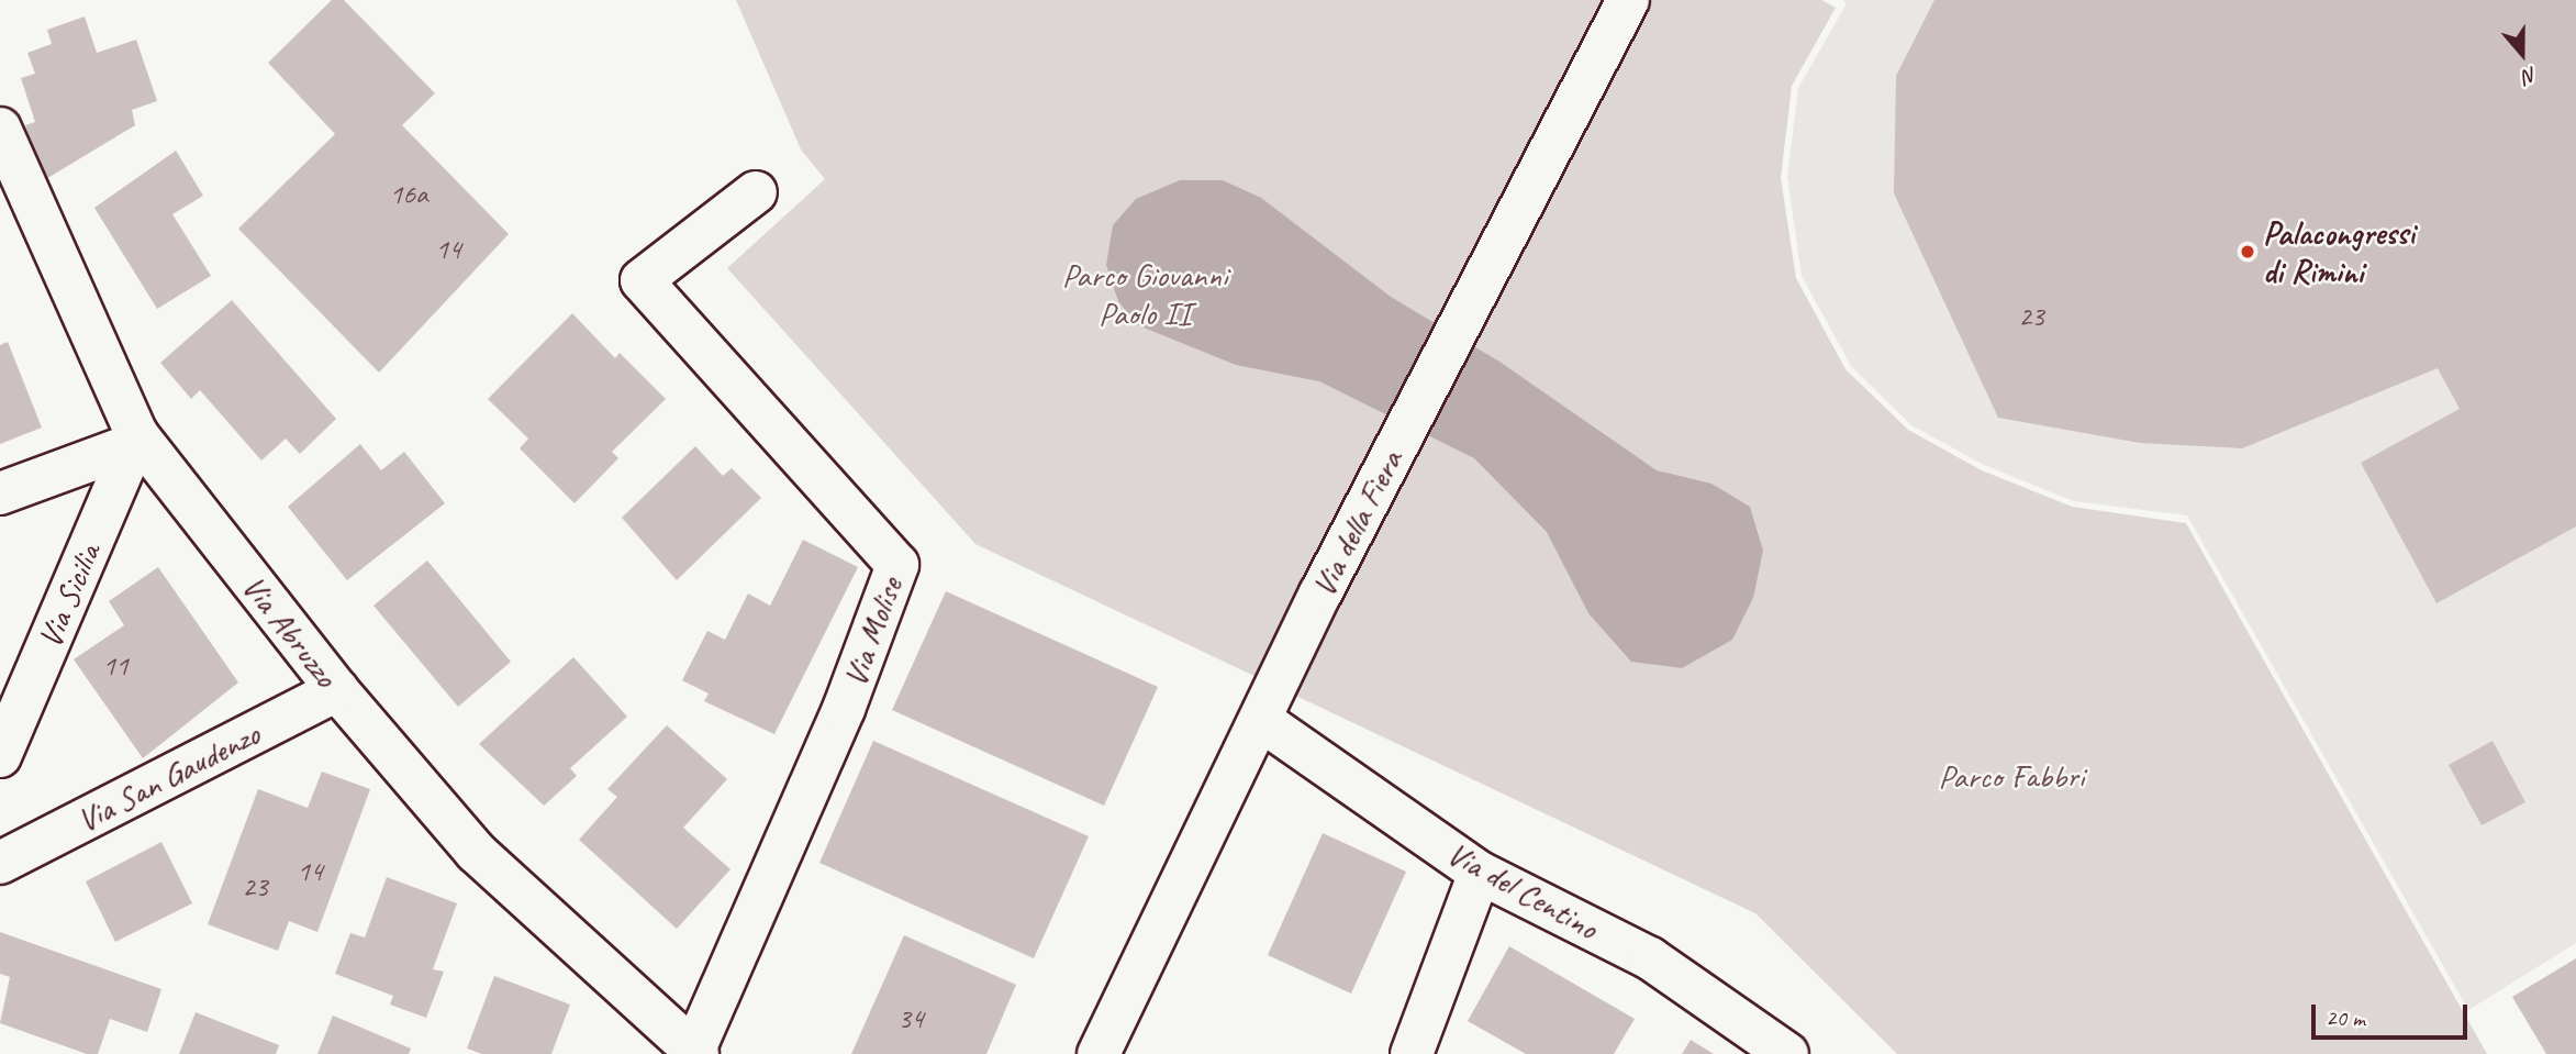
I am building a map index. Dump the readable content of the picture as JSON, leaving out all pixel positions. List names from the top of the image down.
{
  "streets": {
    "street": [
      "Via della Fiera",
      "Via Sicilia",
      "Via Abruzzo",
      "Via Molise",
      "Via San Gaudenzo",
      "Via del Centino"
    ]
  },
  "crossings": [
    ["Via della Fiera", "Via del Centino"],
    ["Via Sicilia", "Via Abruzzo"],
    ["Via Abruzzo", "Via Molise"],
    ["Via Abruzzo", "Via San Gaudenzo"]
  ],
  "parks": ["Parco Giovanni Paolo II", "Parco Fabbri"],
  "places": ["Palacongressi di Rimini"],
  "house_numbers": [
    "16a",
    "14",
    "23",
    "11",
    "14",
    "23",
    "34"
  ],
  "scale_bar": "20 m",
  "north": "bottom"
}
